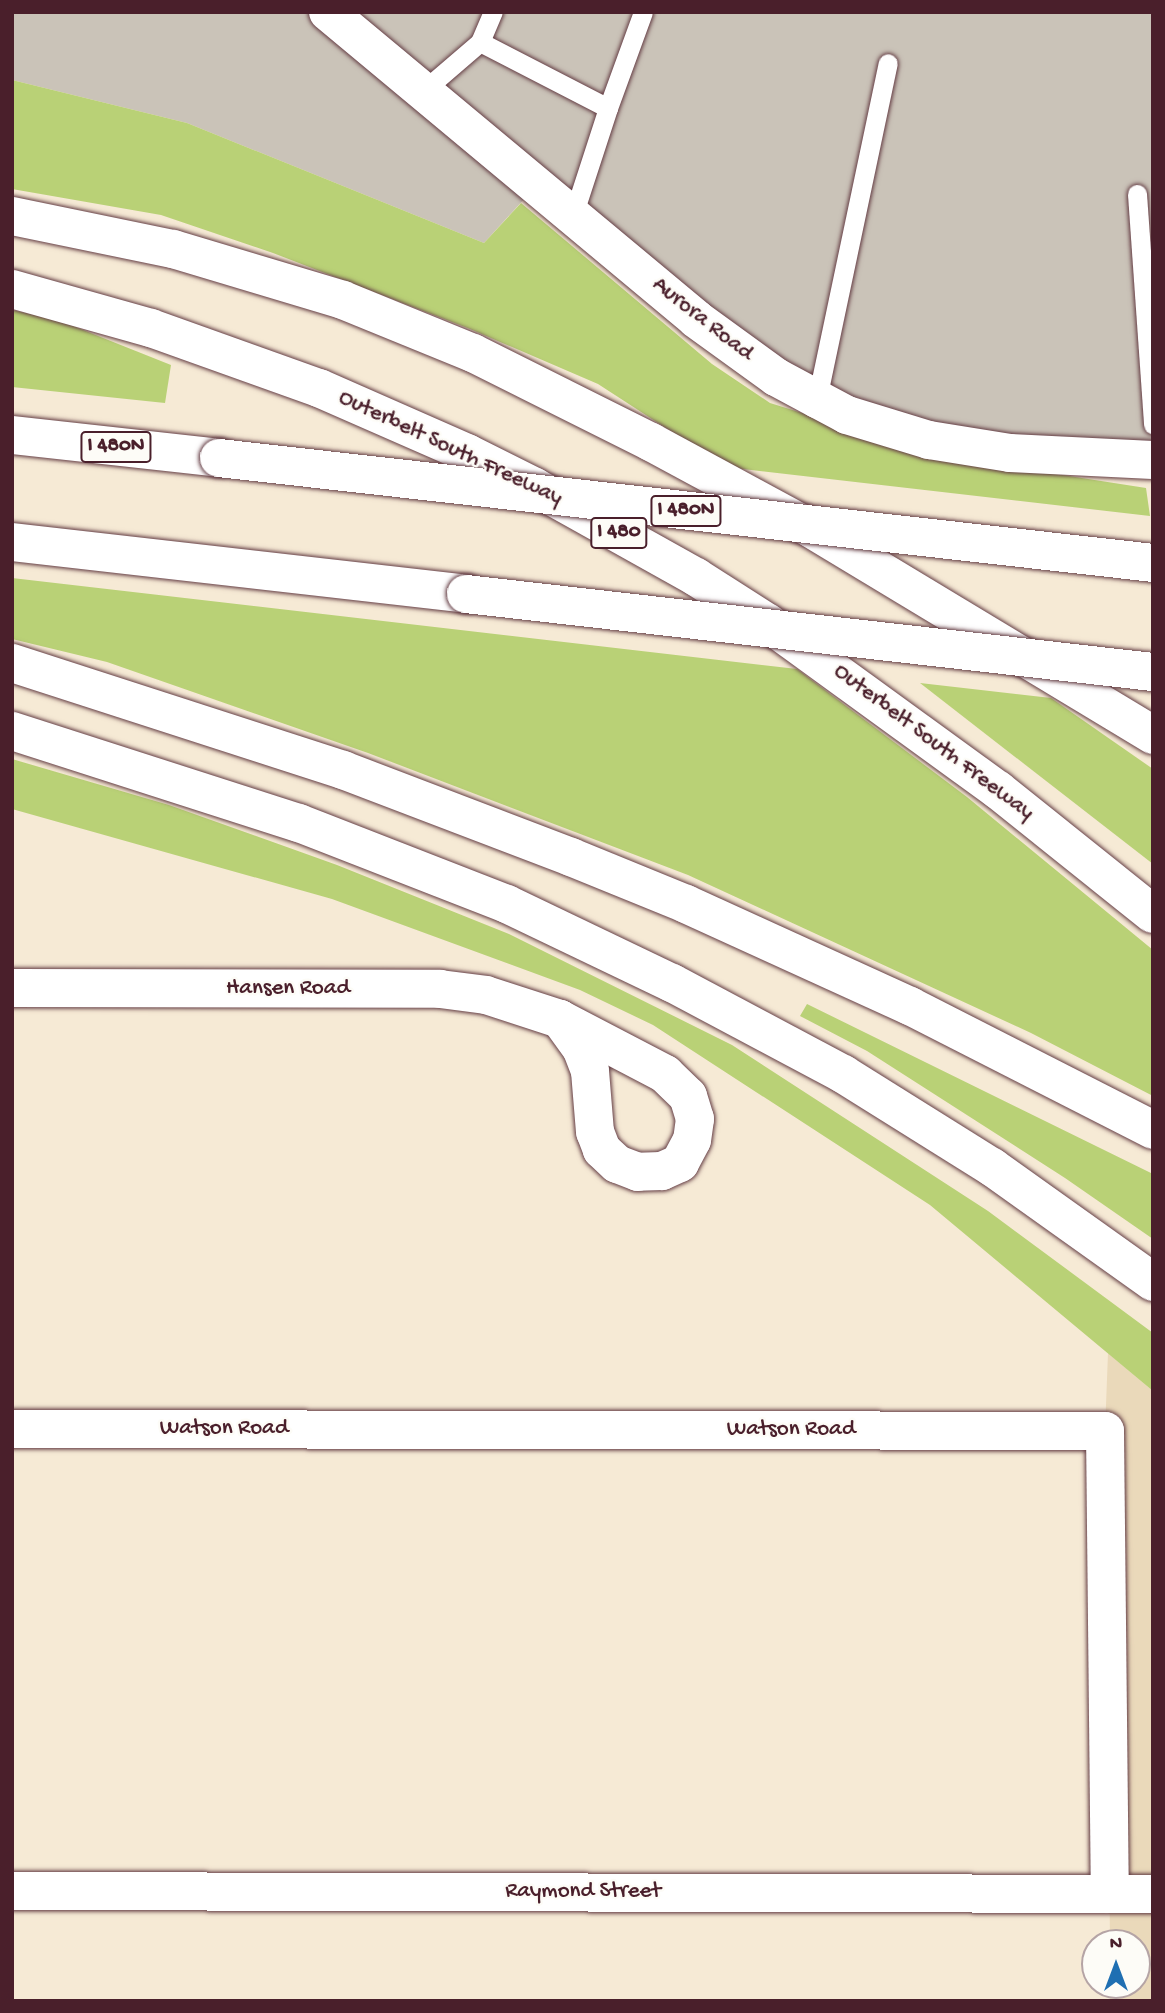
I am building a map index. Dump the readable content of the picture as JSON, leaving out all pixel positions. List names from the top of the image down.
{
  "streets": {
    "main road": [
      "Aurora Road",
      "I 480N",
      "Outerbelt South Freeway",
      "I 480",
      "Hansen Road",
      "Watson Road",
      "Raymond Street"
    ]
  },
  "crossings": [
    ["Watson Road", "Raymond Street"]
  ],
  "north": "top"
}
